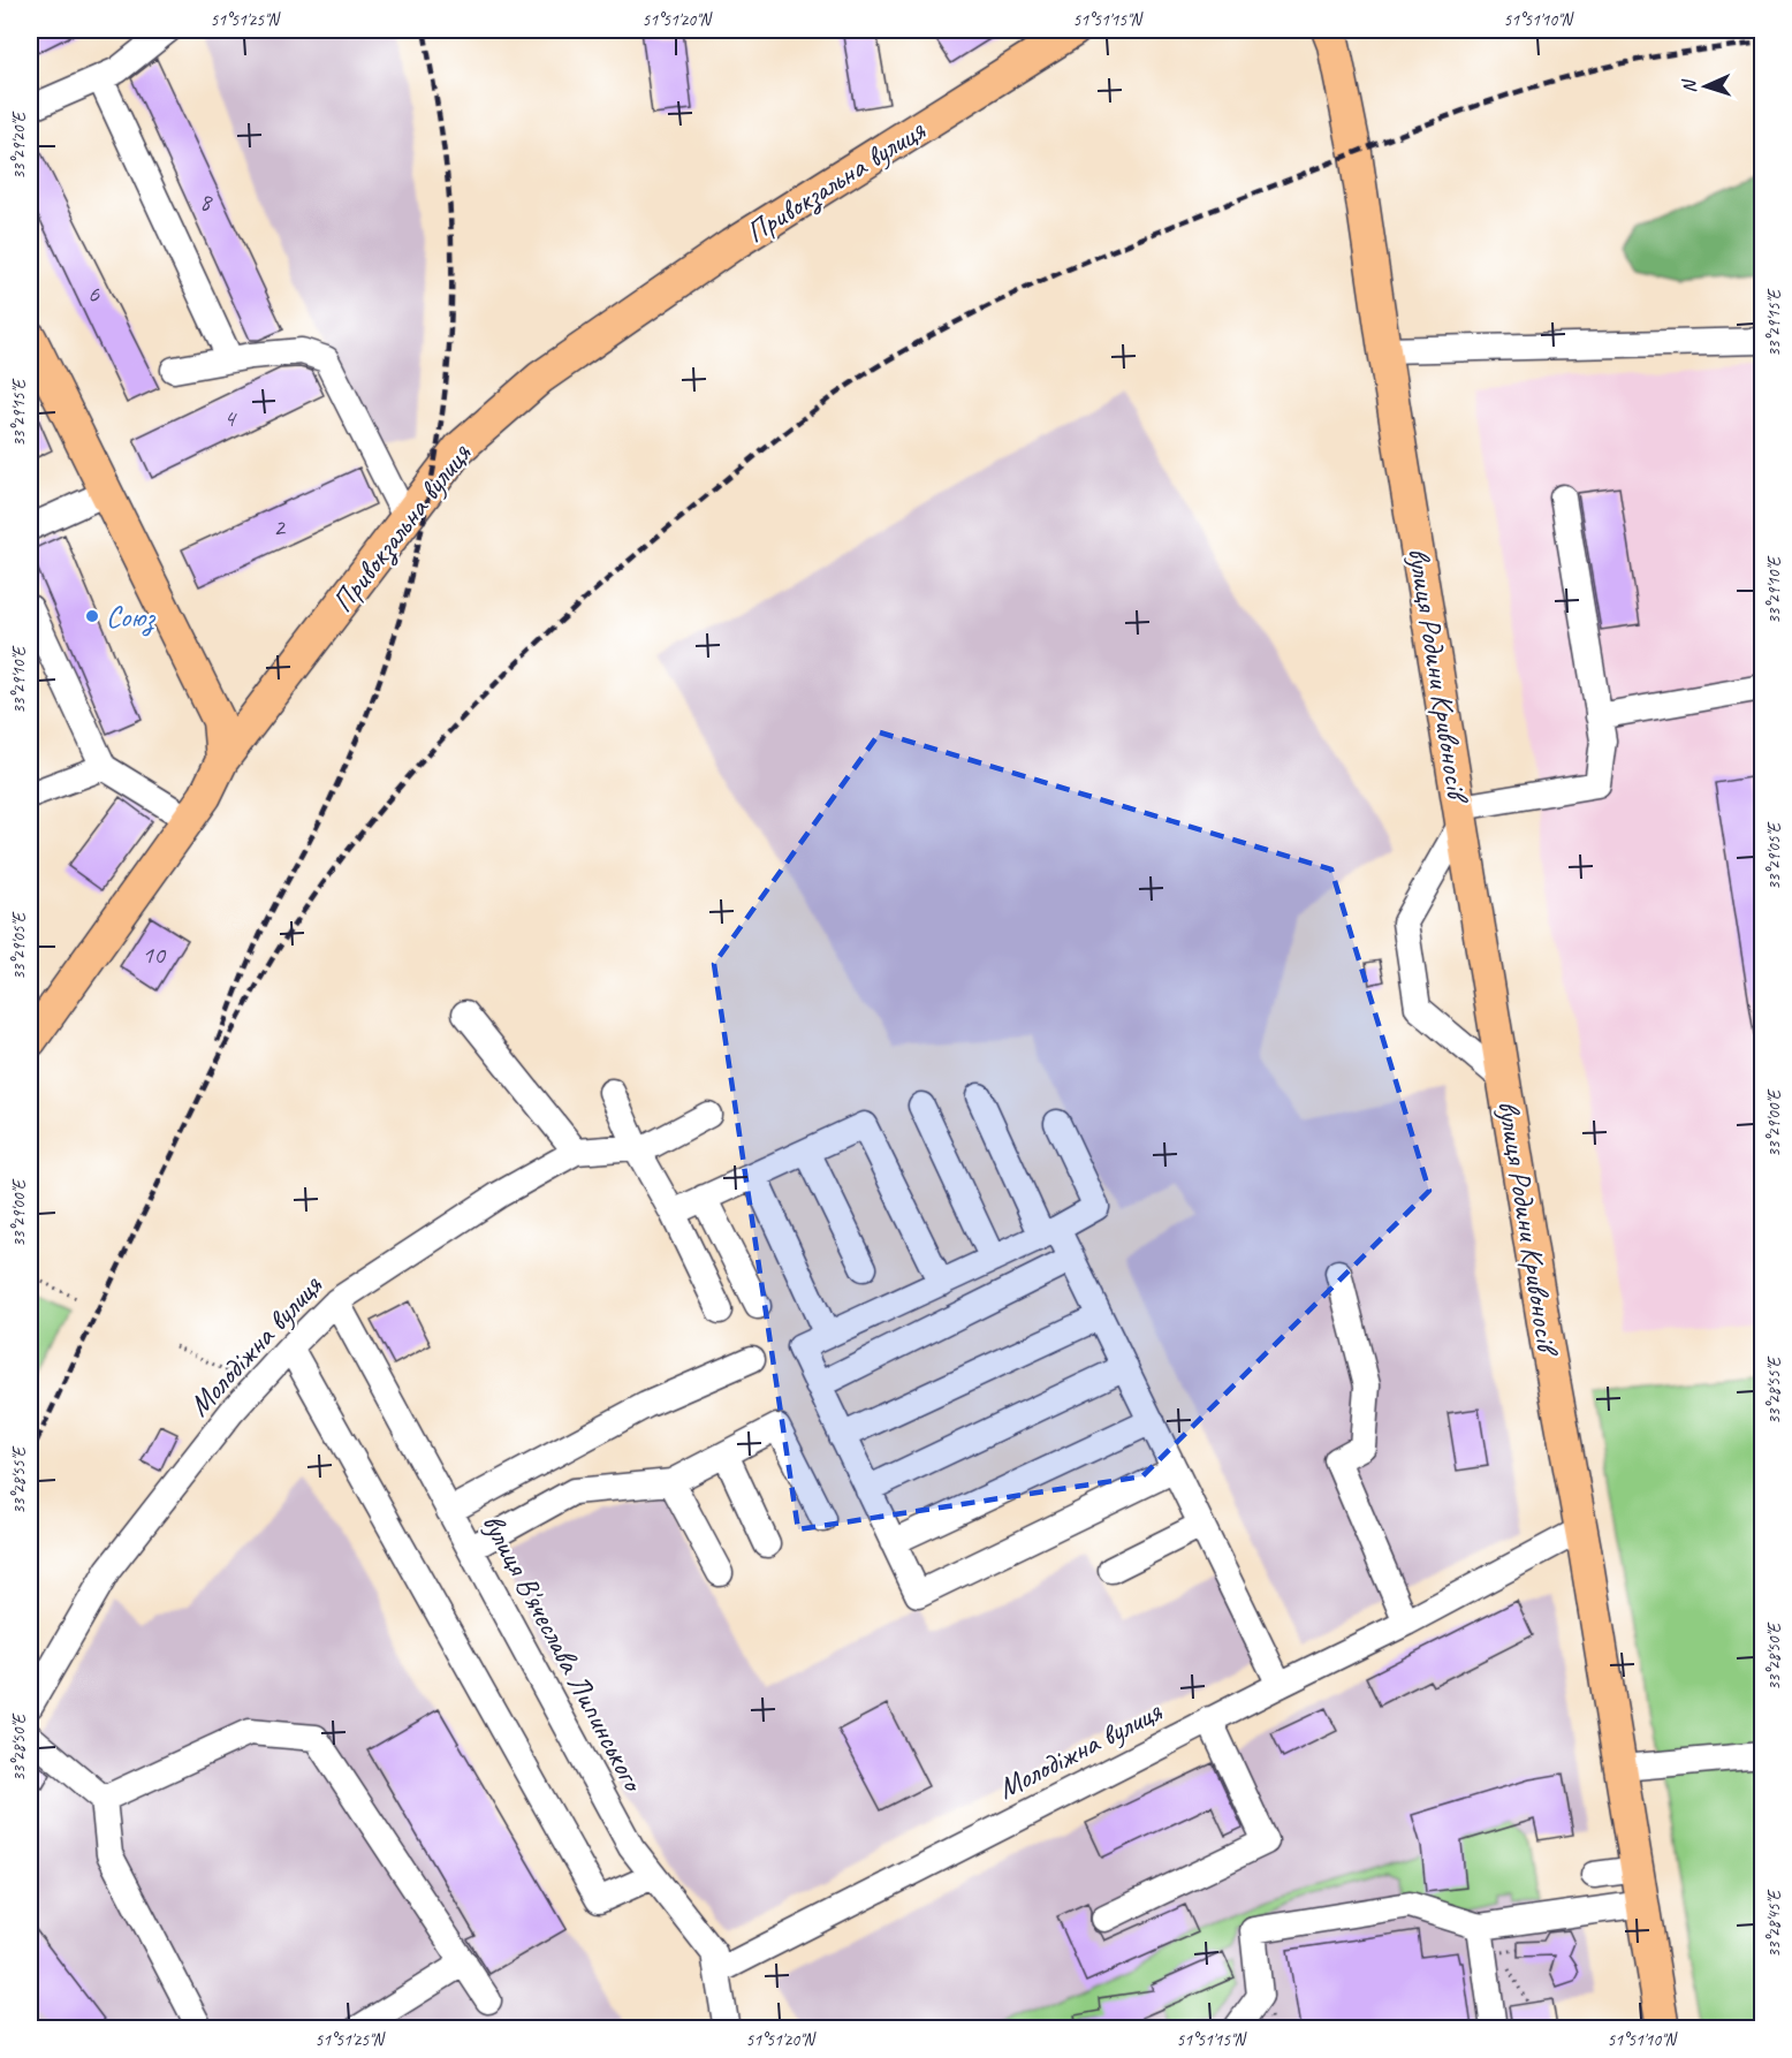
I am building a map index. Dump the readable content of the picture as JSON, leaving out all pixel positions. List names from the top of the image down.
{
  "streets": {
    "main road": ["Привокзальна вулиця", "вулиця Родини Кривоносів"],
    "street": ["Молодіжна вулиця", "вулиця В'ячеслава Липинського"]
  },
  "crossings": [
    ["вулиця Родини Кривоносів", "Молодіжна вулиця"],
    ["Молодіжна вулиця", "вулиця В'ячеслава Липинського"]
  ],
  "places": ["Союз"],
  "house_numbers": [
    "8",
    "6",
    "4",
    "2",
    "10"
  ],
  "north": "left",
  "coordinates": [
    "51°51'25\"N",
    "51°51'20\"N",
    "51°51'15\"N",
    "51°51'10\"N",
    "33°29'20\"E",
    "33°29'15\"E",
    "33°29'10\"E",
    "33°29'05\"E",
    "33°29'00\"E",
    "33°28'55\"E",
    "33°28'50\"E",
    "33°28'45\"E"
  ]
}
